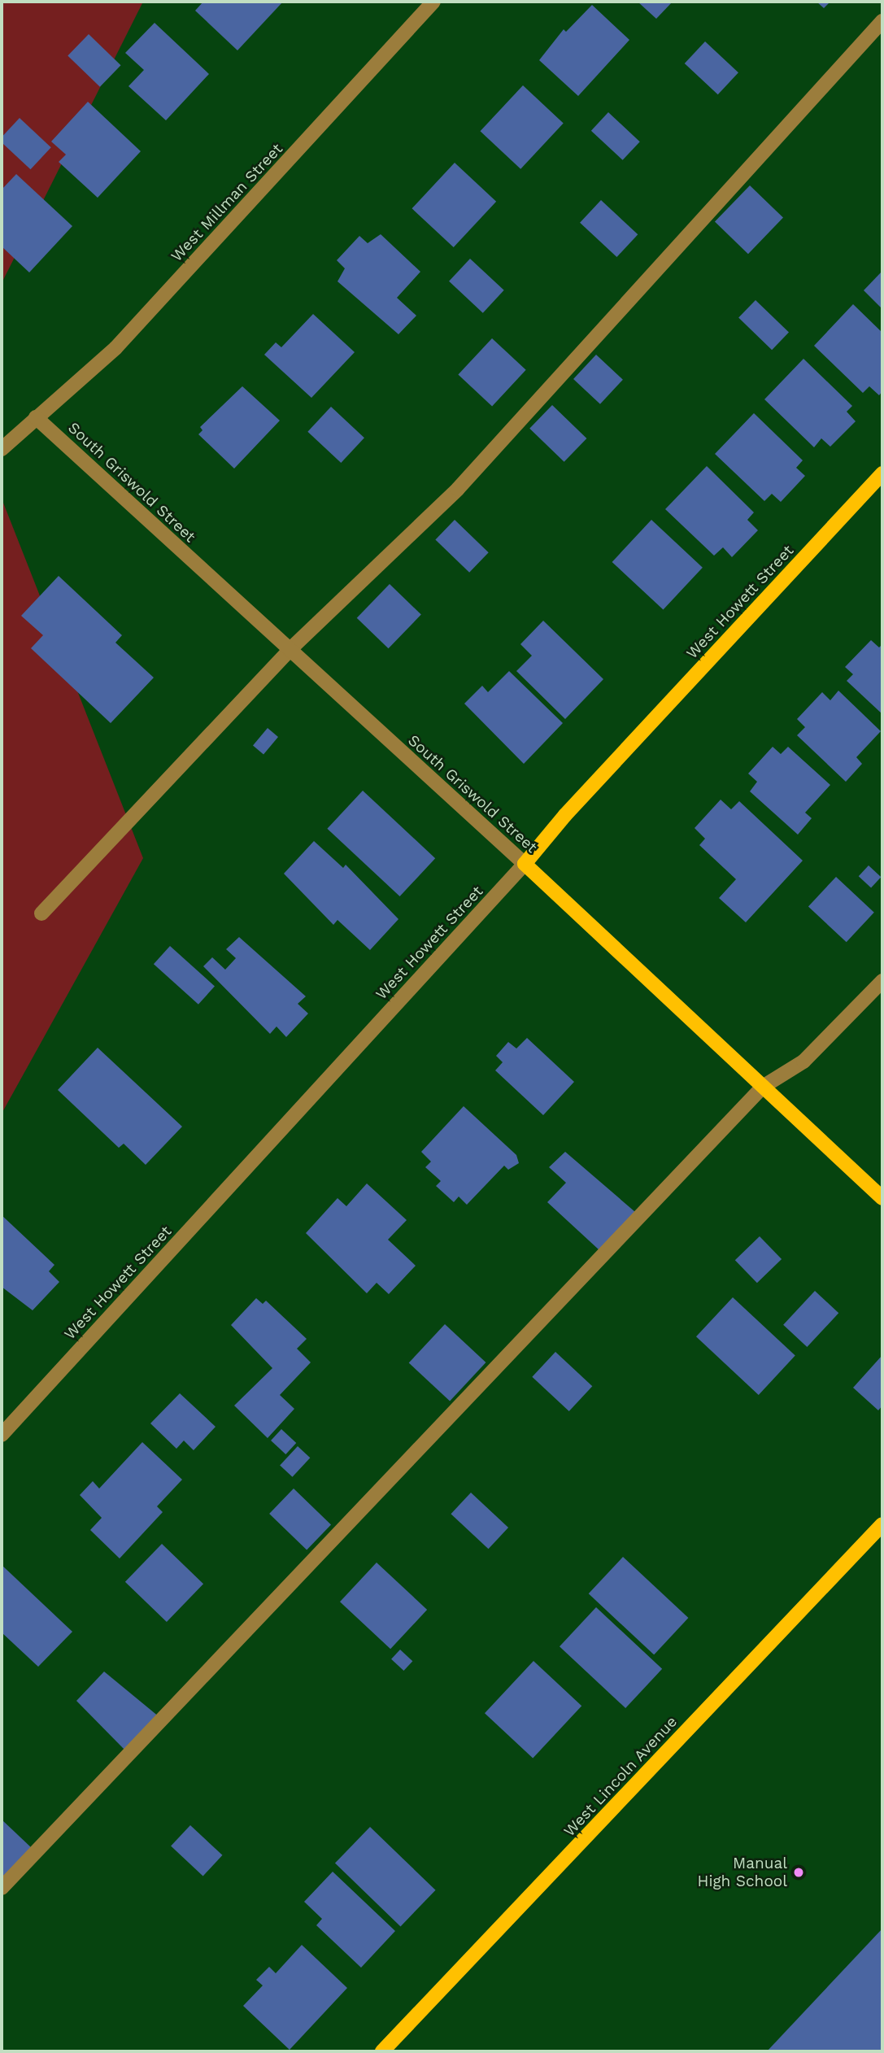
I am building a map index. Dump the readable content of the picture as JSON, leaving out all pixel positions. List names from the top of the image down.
{
  "streets": {
    "main road": ["South Griswold Street", "West Howett Street", "West Lincoln Avenue"],
    "street": ["West Millman Street"]
  },
  "crossings": [
    ["West Millman Street", "South Griswold Street"],
    ["South Griswold Street", "West Howett Street"]
  ],
  "places": ["Manual High School"]
}
